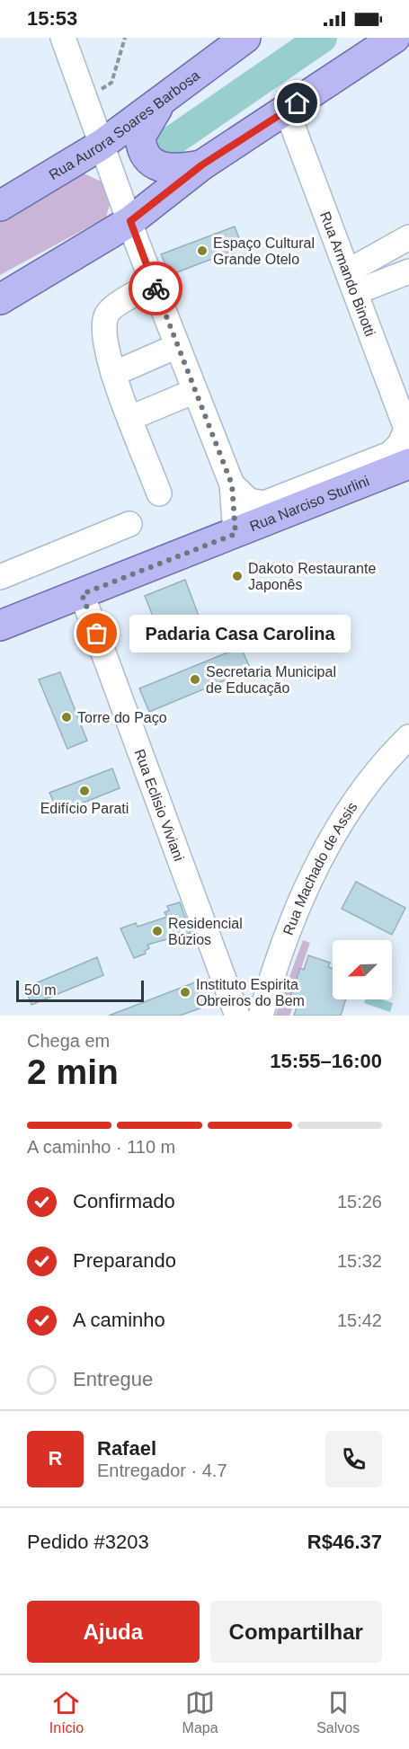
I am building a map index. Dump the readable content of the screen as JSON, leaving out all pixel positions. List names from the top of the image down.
{
  "streets": {
    "main road": ["Rua Aurora Soares Barbosa", "Rua Narciso Sturlini"],
    "street": ["Rua Armando Binotti", "Rua Eclisio Viviani", "Rua Machado de Assis"]
  },
  "crossings": [
    ["Rua Armando Binotti", "Rua Narciso Sturlini"],
    ["Rua Narciso Sturlini", "Rua Eclisio Viviani"]
  ],
  "places": [
    "Espaço Cultural Grande Otelo",
    "Dakoto Restaurante Japonês",
    "Padaria Casa Carolina",
    "Secretaria Municipal de Educação",
    "Torre do Paço",
    "Edifício Parati",
    "Residencial Búzios",
    "Instituto Espirita Obreiros do Bem"
  ],
  "scale_bar": "50 m",
  "north": "bottom left",
  "page": {
    "status": "15:53",
    "bubble": "Padaria Casa Carolina",
    "scale": "50 m",
    "heading": ["2 min", "Chega em", "15:55–16:00"],
    "panel": [
      "Rafael",
      "Entregador · 4.7",
      "Pedido #3203",
      "R$46.37"
    ],
    "bar": "A caminho · 110 m",
    "list": [
      ["Confirmado", "15:26"],
      ["Preparando", "15:32"],
      ["A caminho", "15:42"],
      "Entregue"
    ],
    "round": "R",
    "buttons": ["Ajuda", "Compartilhar"],
    "tabs": ["Início", "Mapa", "Salvos"]
  }
}
